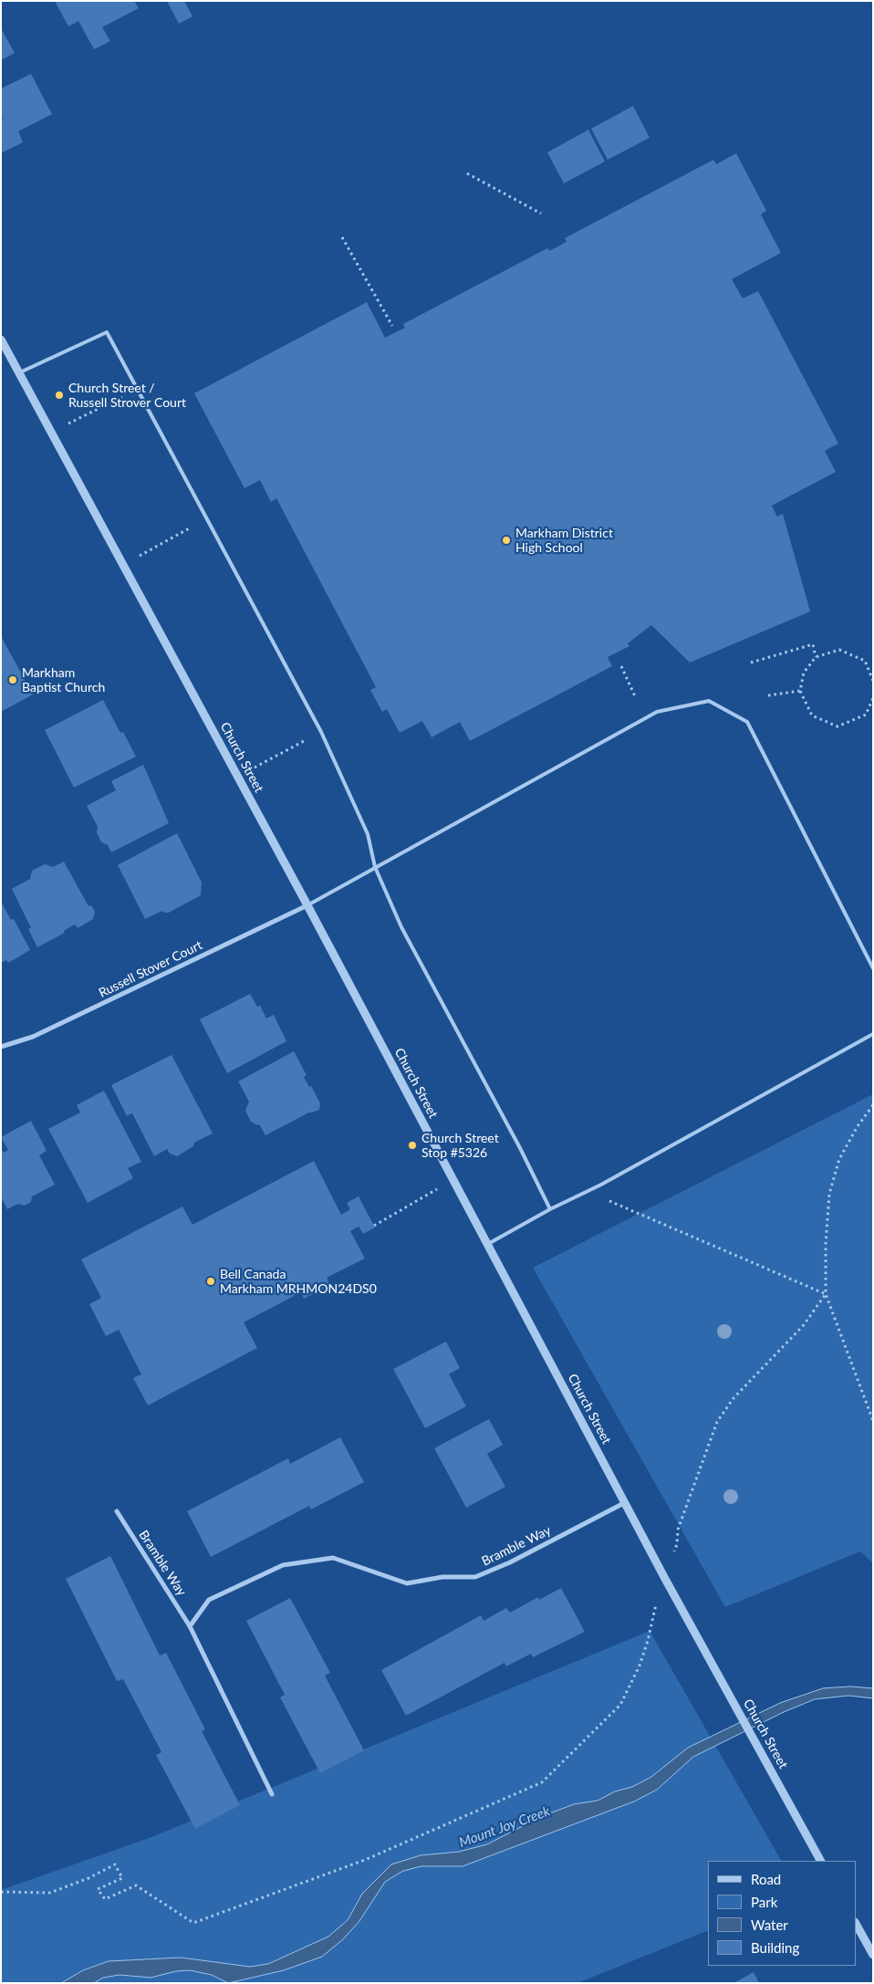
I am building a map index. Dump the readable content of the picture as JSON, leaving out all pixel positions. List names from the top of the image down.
{
  "streets": {
    "street": ["Church Street", "Russell Stover Court", "Bramble Way"]
  },
  "crossings": [
    ["Church Street", "Russell Stover Court"],
    ["Church Street", "Bramble Way"]
  ],
  "water": ["Mount Joy Creek"],
  "places": [
    "Church Street / Russell Strover Court",
    "Markham District High School",
    "Markham Baptist Church",
    "Church Street Stop #5326",
    "Bell Canada Markham MRHMON24DS0"
  ],
  "legend": [
    "Road",
    "Park",
    "Water",
    "Building"
  ]
}
